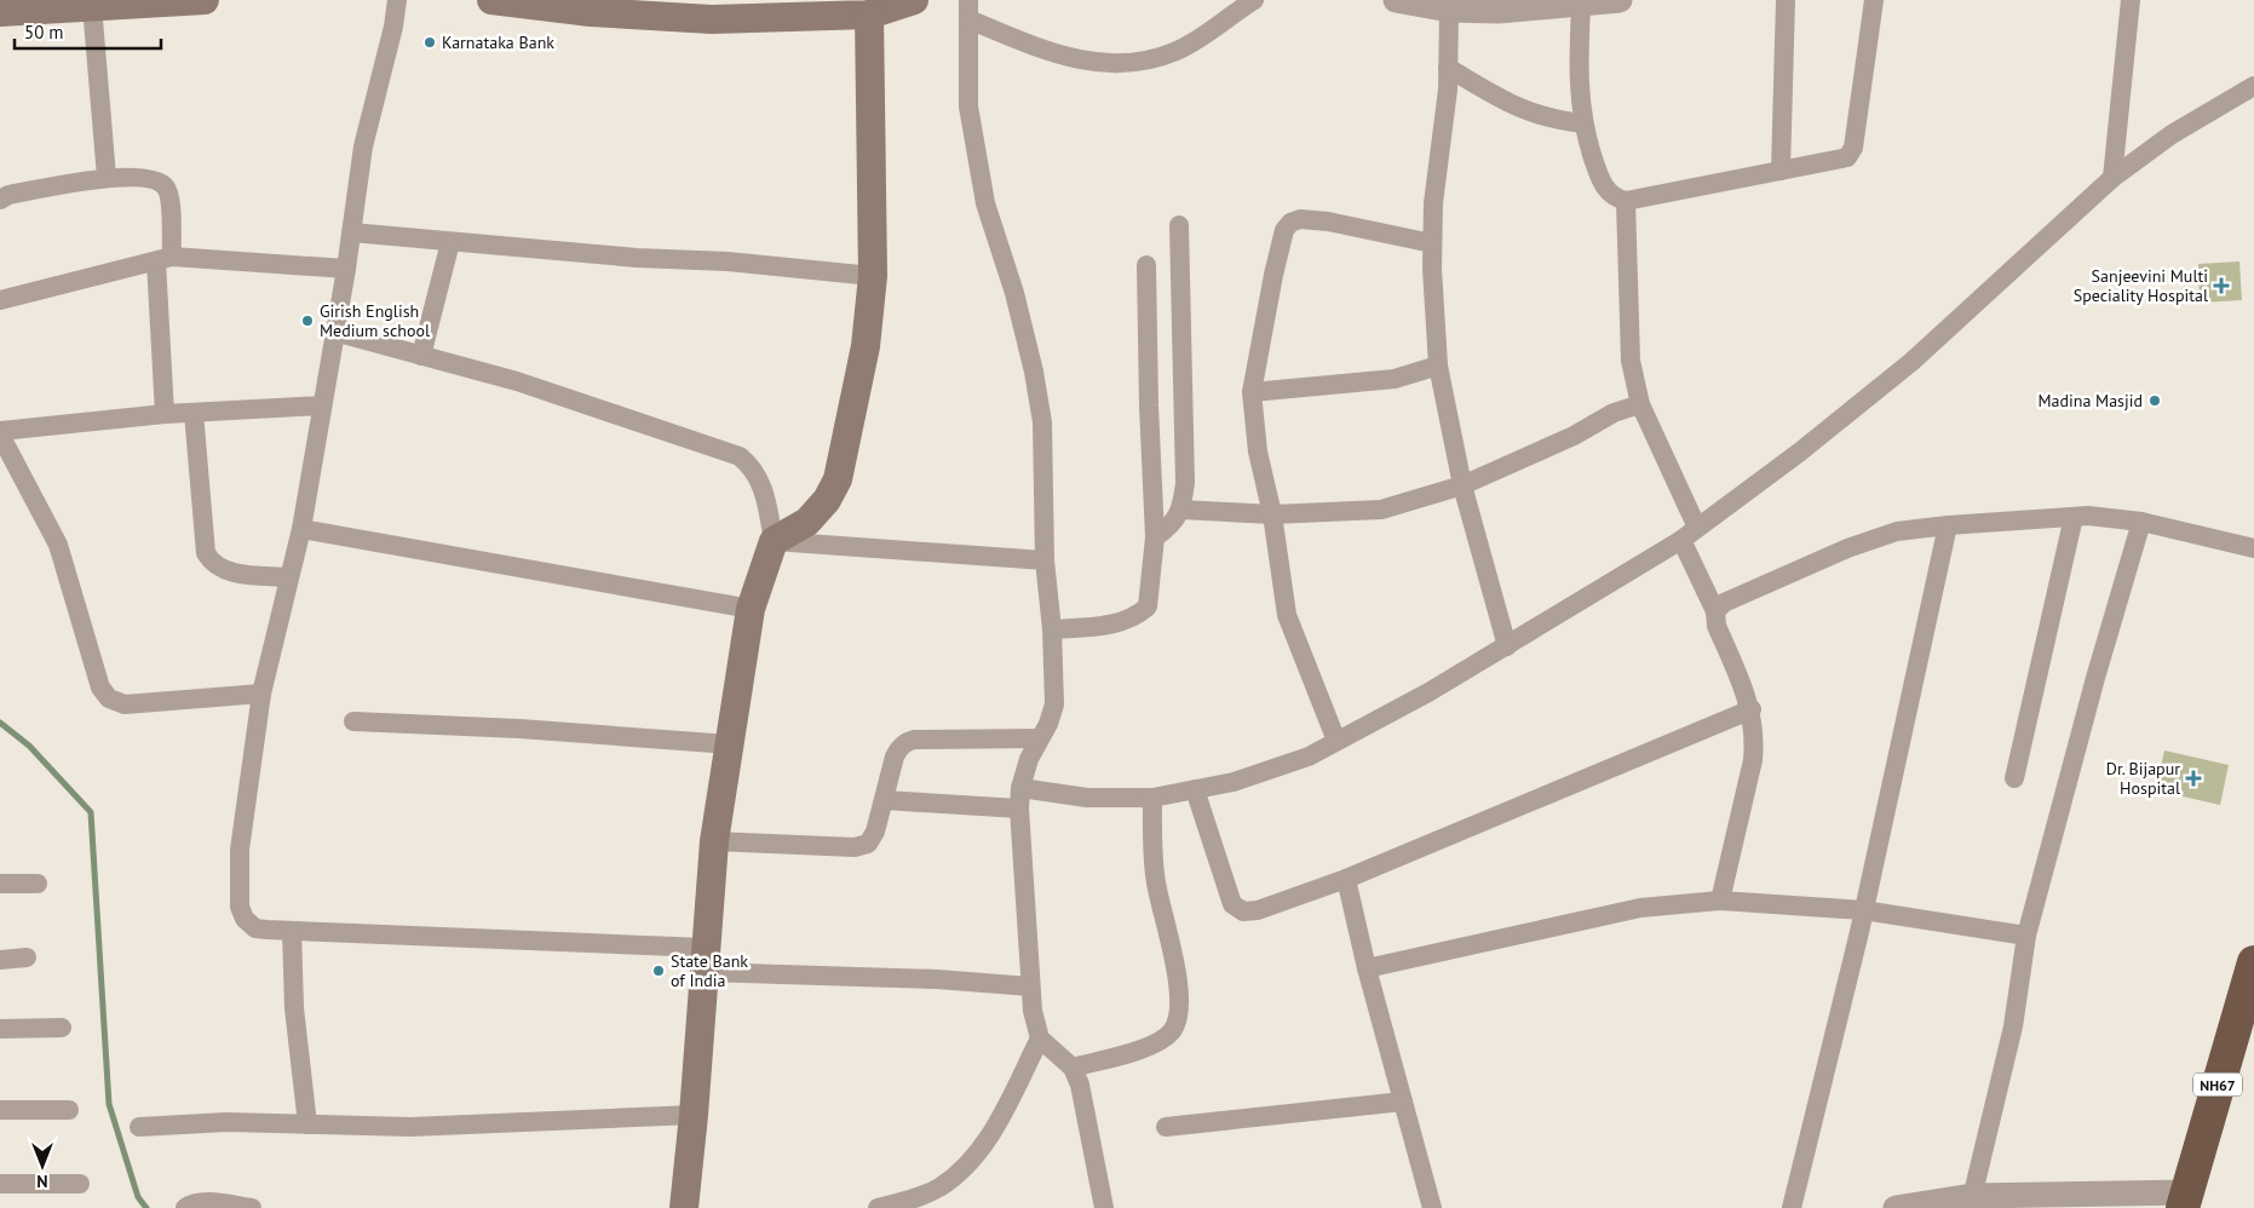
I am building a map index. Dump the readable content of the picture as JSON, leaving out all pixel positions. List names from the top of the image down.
{
  "streets": {
    "highway": ["NH67"]
  },
  "places": {
    "other": [
      "Karnataka Bank",
      "Girish English Medium school",
      "Madina Masjid",
      "State Bank of India"
    ],
    "health": ["Sanjeevini Multi Speciality Hospital", "Dr. Bijapur Hospital"]
  },
  "scale_bar": "50 m",
  "north": "bottom"
}
